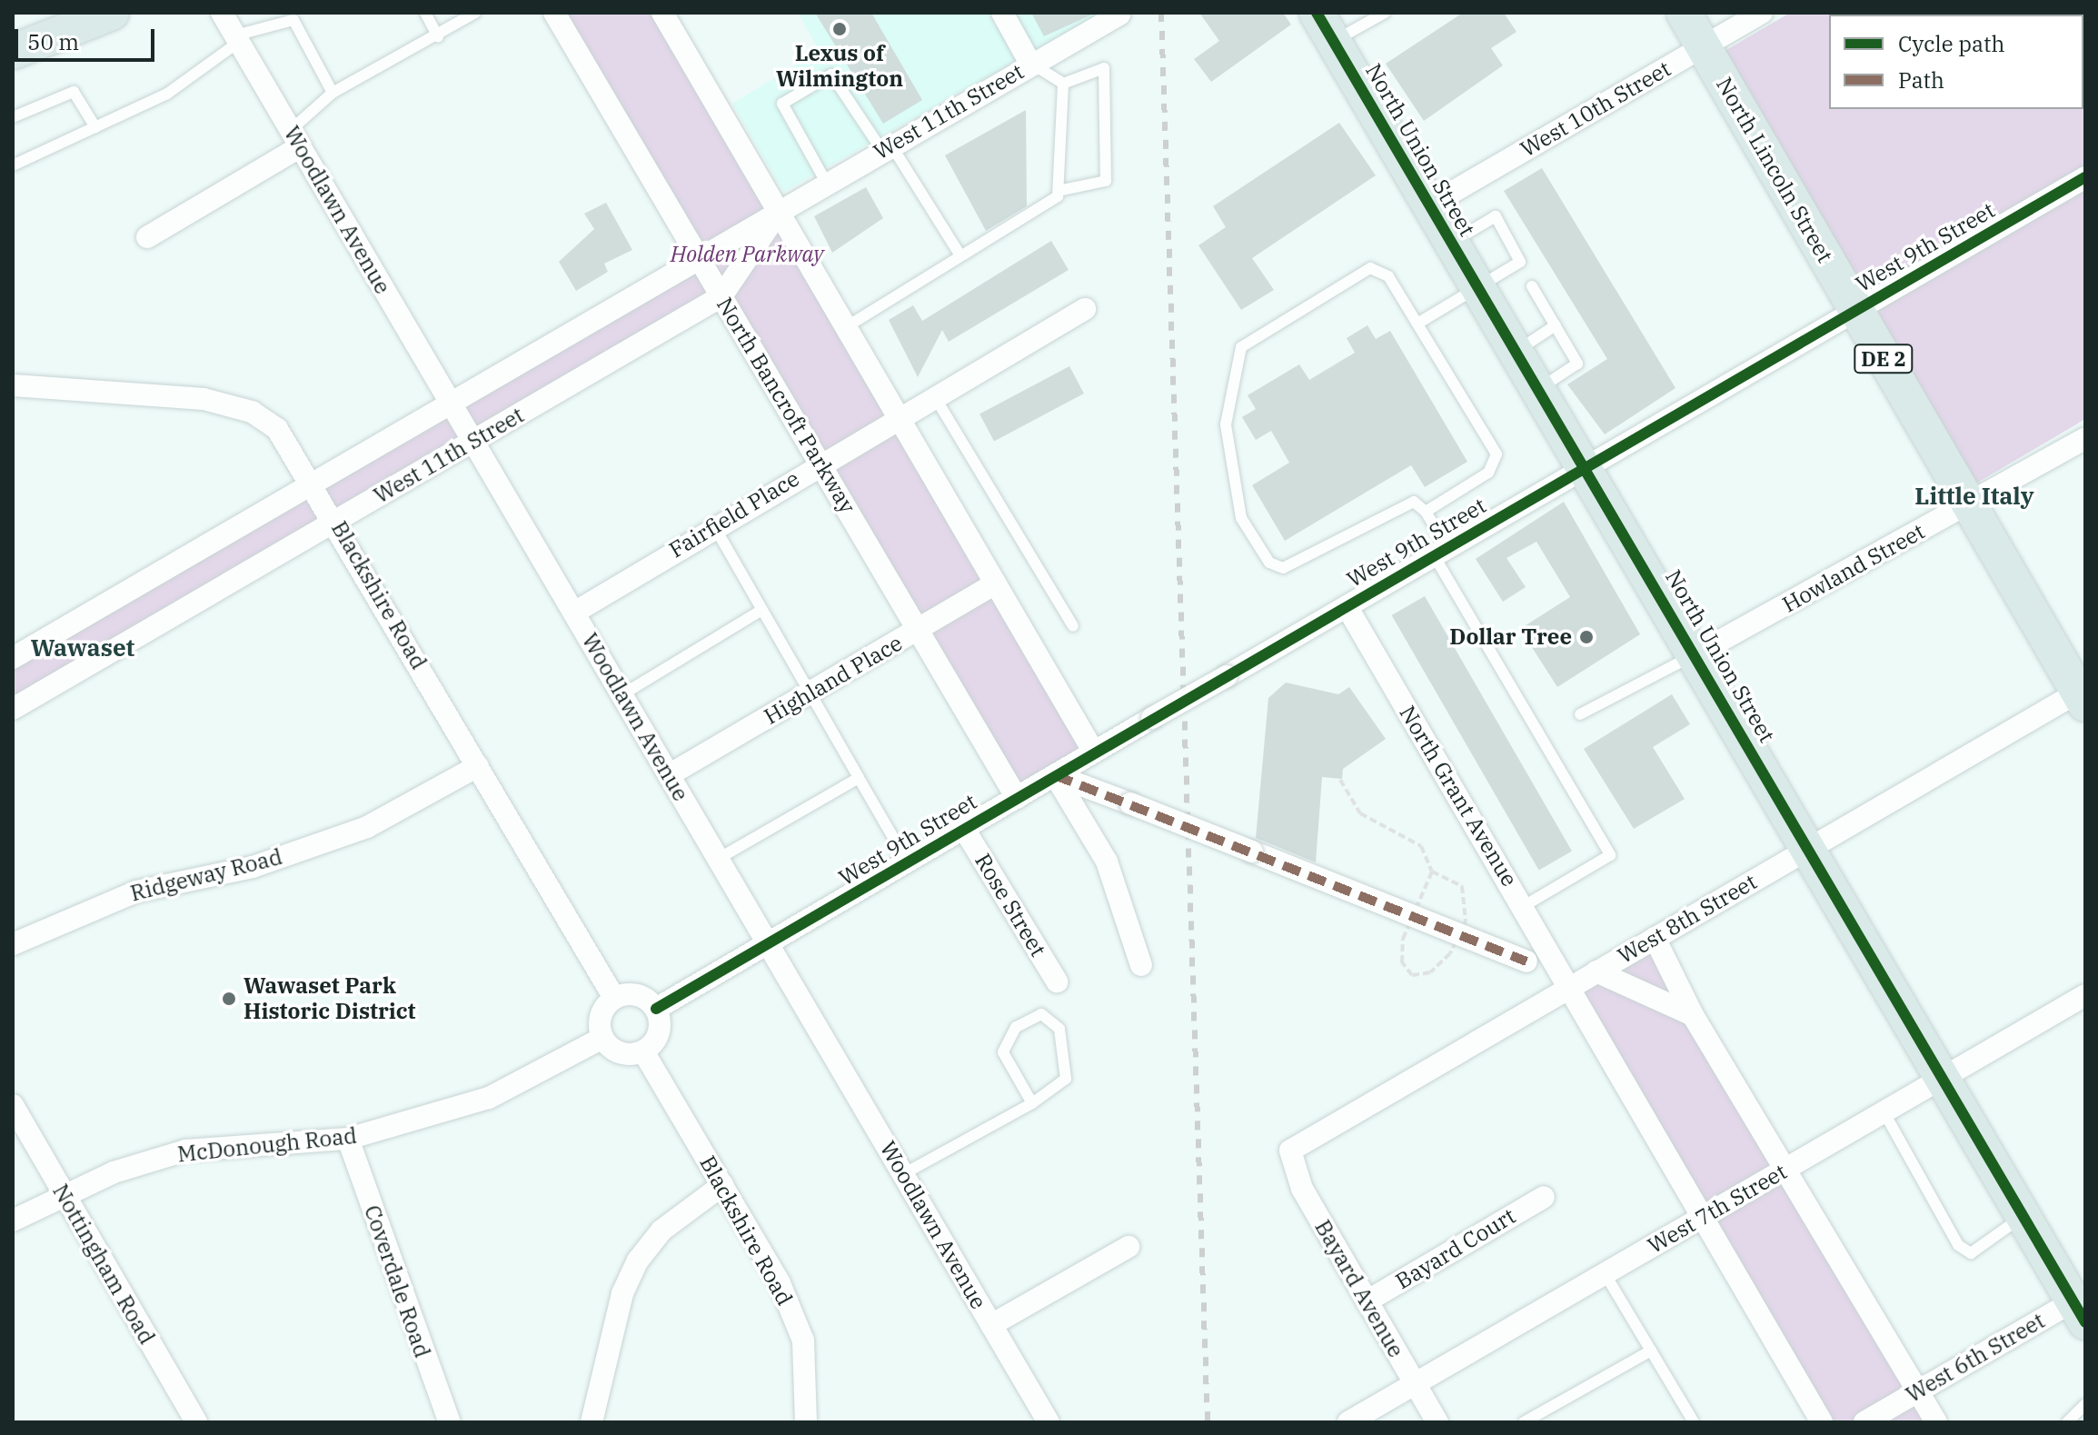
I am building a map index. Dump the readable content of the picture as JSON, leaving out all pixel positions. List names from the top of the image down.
{
  "streets": {
    "main road": ["North Union Street", "North Lincoln Street", "DE 2"],
    "street": [
      "West 10th Street",
      "West 11th Street",
      "Woodlawn Avenue",
      "West 9th Street",
      "North Bancroft Parkway",
      "Fairfield Place",
      "Howland Street",
      "Blackshire Road",
      "Highland Place",
      "North Grant Avenue",
      "Ridgeway Road",
      "Rose Street",
      "West 8th Street",
      "McDonough Road",
      "West 7th Street",
      "Bayard Court",
      "Nottingham Road",
      "Coverdale Road",
      "Bayard Avenue",
      "West 6th Street"
    ]
  },
  "crossings": [
    ["West 10th Street", "North Union Street"],
    ["West 10th Street", "North Lincoln Street"],
    ["West 11th Street", "Woodlawn Avenue"],
    ["West 11th Street", "North Bancroft Parkway"],
    ["West 11th Street", "Blackshire Road"],
    ["North Union Street", "West 9th Street"],
    ["North Union Street", "Howland Street"],
    ["North Union Street", "West 8th Street"],
    ["North Union Street", "West 7th Street"],
    ["North Union Street", "West 6th Street"],
    ["North Lincoln Street", "West 9th Street"],
    ["North Lincoln Street", "Howland Street"],
    ["North Lincoln Street", "West 8th Street"],
    ["Woodlawn Avenue", "West 9th Street"],
    ["Woodlawn Avenue", "Fairfield Place"],
    ["Woodlawn Avenue", "Highland Place"],
    ["West 9th Street", "North Bancroft Parkway"],
    ["West 9th Street", "North Grant Avenue"],
    ["West 9th Street", "Rose Street"],
    ["North Bancroft Parkway", "Fairfield Place"],
    ["North Bancroft Parkway", "Highland Place"],
    ["Blackshire Road", "Ridgeway Road"],
    ["Blackshire Road", "McDonough Road"],
    ["North Grant Avenue", "West 8th Street"],
    ["North Grant Avenue", "West 7th Street"],
    ["West 8th Street", "Bayard Avenue"],
    ["McDonough Road", "Nottingham Road"],
    ["McDonough Road", "Coverdale Road"],
    ["West 7th Street", "Bayard Avenue"],
    ["Bayard Court", "Bayard Avenue"]
  ],
  "districts": ["Little Italy", "Wawaset"],
  "parks": ["Holden Parkway"],
  "places": ["Lexus of Wilmington", "Dollar Tree", "Wawaset Park Historic District"],
  "legend": ["Cycle path", "Path"],
  "scale_bar": "50 m"
}
